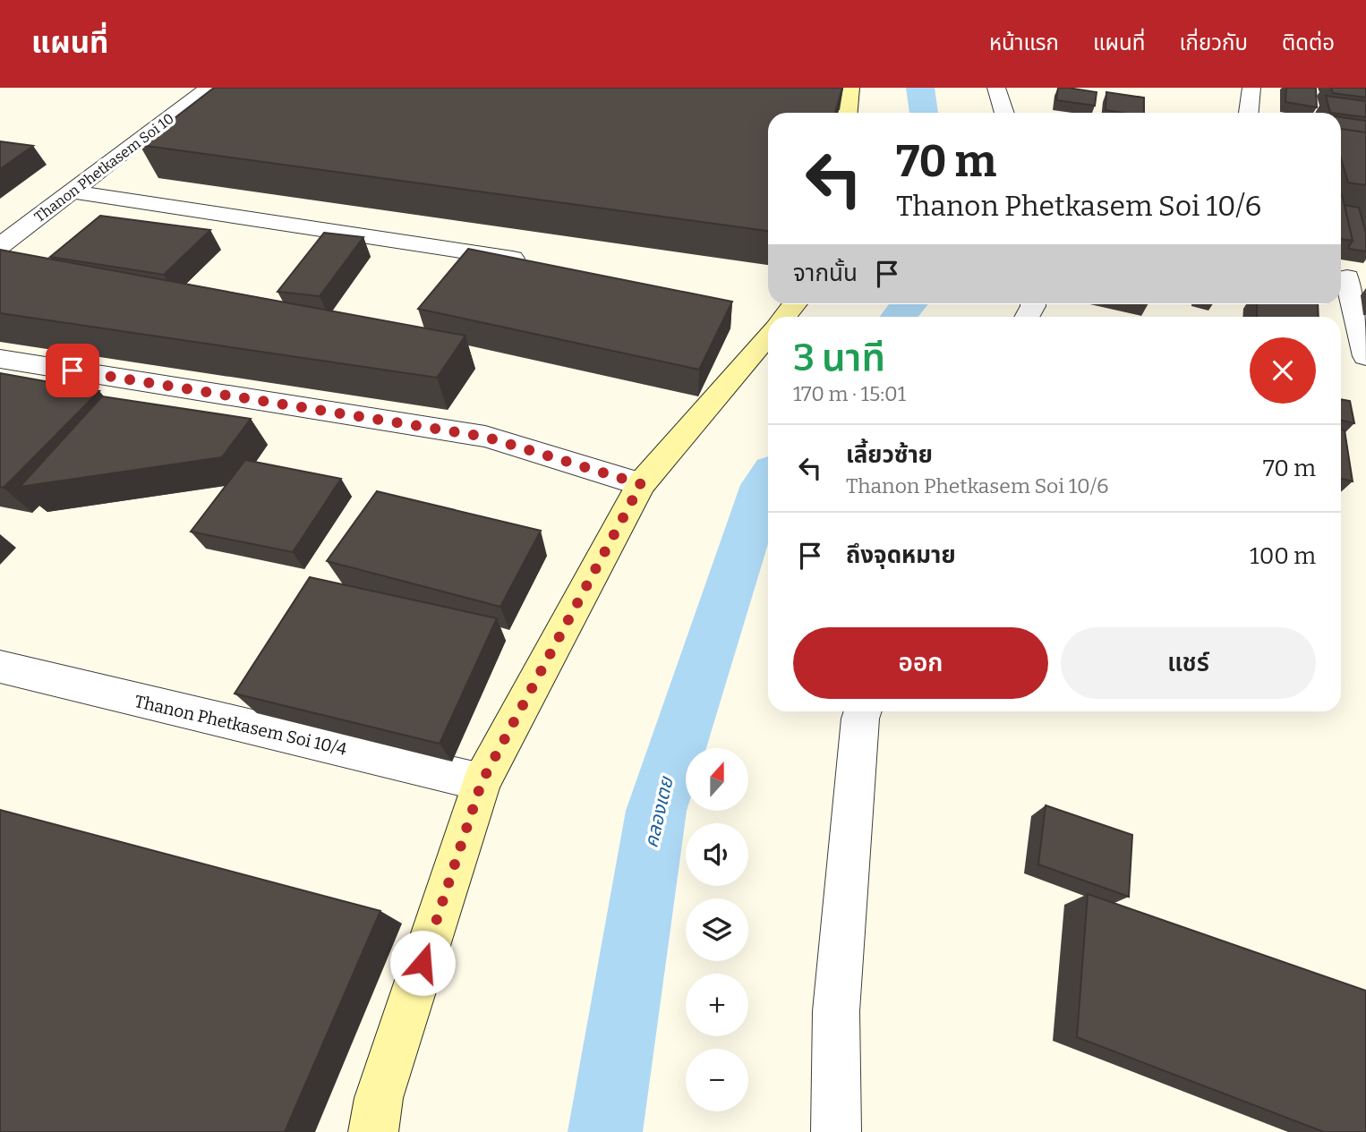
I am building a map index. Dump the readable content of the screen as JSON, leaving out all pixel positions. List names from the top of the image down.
{
  "streets": {
    "street": ["Thanon Phetkasem Soi 10", "Thanon Phetkasem Soi 10/4"]
  },
  "water": ["คลองเตย"],
  "north": "top",
  "page": {
    "header": "แผนที่",
    "nav": [
      "หน้าแรก",
      "แผนที่",
      "เกี่ยวกับ",
      "ติดต่อ"
    ],
    "turn": ["70 m", "Thanon Phetkasem Soi 10/6"],
    "then": "จากนั้น",
    "heading": ["3 นาที", "170 m · 15:01"],
    "list": [
      {
        "name": "เลี้ยวซ้าย",
        "note": "Thanon Phetkasem Soi 10/6",
        "value": "70 m"
      },
      {
        "name": "ถึงจุดหมาย",
        "value": "100 m"
      }
    ],
    "buttons": ["ออก", "แชร์"],
    "map_buttons": ["+", "−"]
  }
}
